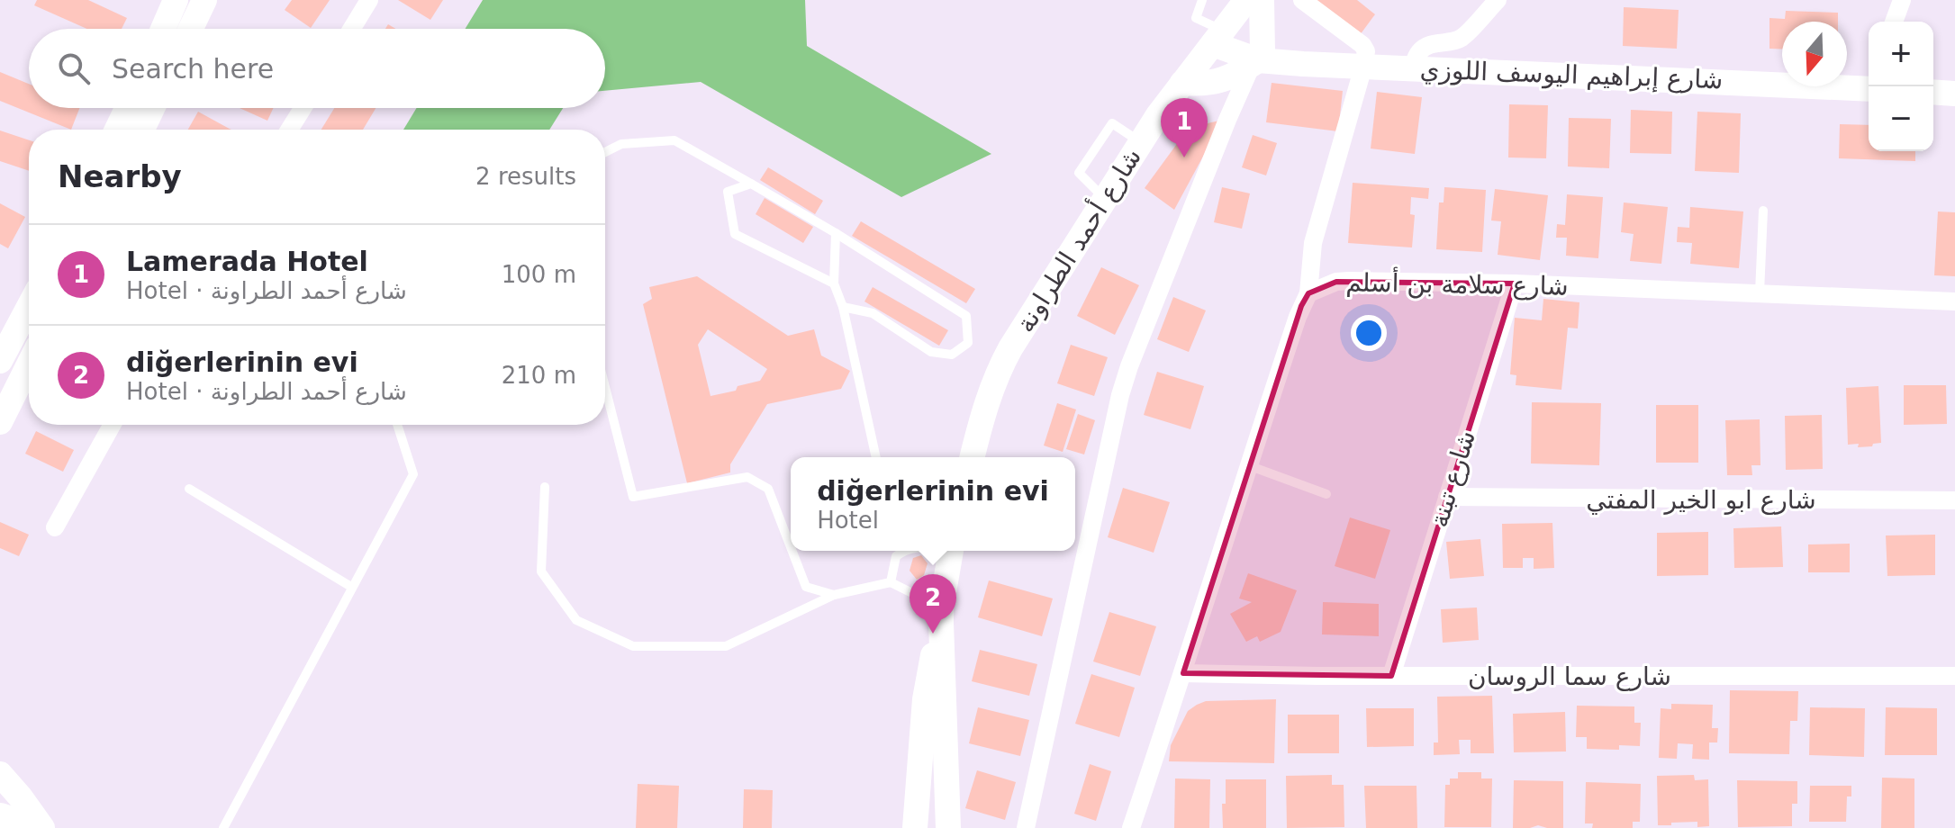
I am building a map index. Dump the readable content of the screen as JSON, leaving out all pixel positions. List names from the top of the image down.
{
  "streets": {
    "street": [
      "شارع إبراهيم اليوسف اللوزي",
      "شارع أحمد الطراونة",
      "شارع سلامة بن أسلم",
      "شارع تبنة",
      "شارع ابو الخير المفتي",
      "شارع سما الروسان"
    ]
  },
  "crossings": [
    ["شارع إبراهيم اليوسف اللوزي", "شارع أحمد الطراونة"],
    ["شارع سلامة بن أسلم", "شارع تبنة"],
    ["شارع سلامة بن أسلم", "شارع سما الروسان"],
    ["شارع تبنة", "شارع ابو الخير المفتي"],
    ["شارع تبنة", "شارع سما الروسان"]
  ],
  "north": "bottom",
  "page": {
    "map_buttons": ["+", "−"],
    "search": "Search here",
    "pins": ["1", "2"],
    "heading": ["Nearby", "2 results"],
    "list": [
      {
        "mark": "1",
        "name": "Lamerada Hotel",
        "note": "Hotel · شارع أحمد الطراونة",
        "value": "100 m"
      },
      {
        "mark": "2",
        "name": "diğerlerinin evi",
        "note": "Hotel · شارع أحمد الطراونة",
        "value": "210 m"
      }
    ],
    "popup": ["diğerlerinin evi", "Hotel"]
  }
}
